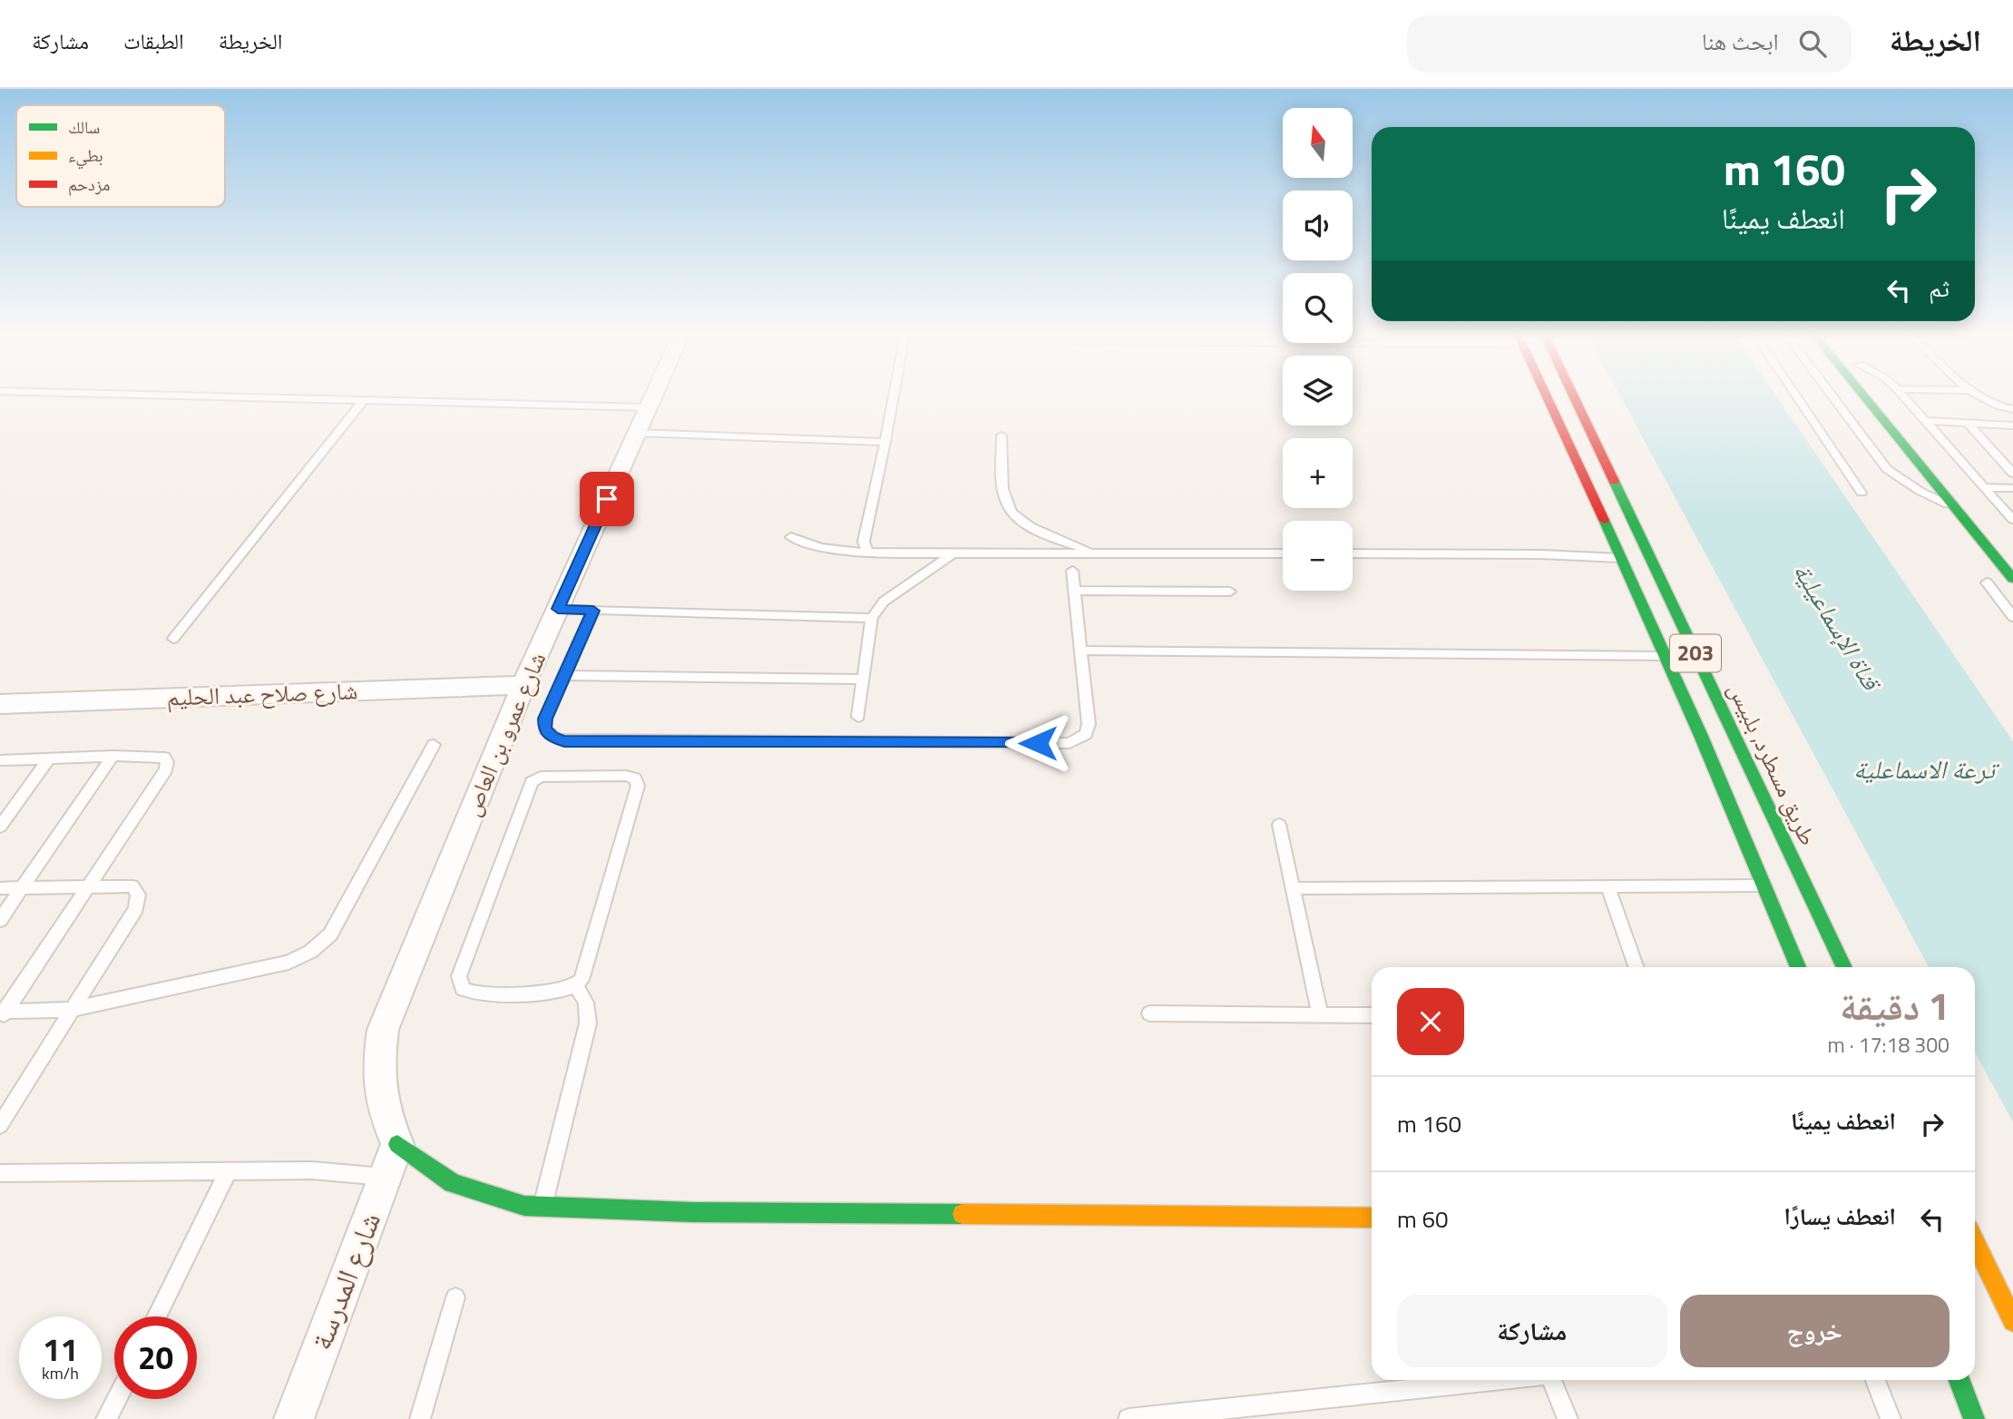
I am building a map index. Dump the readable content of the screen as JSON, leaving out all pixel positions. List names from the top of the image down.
{
  "streets": {
    "main road": ["203", "طريق مسطرد, بلبيس"],
    "street": ["شارع صلاح عبد الحليم", "شارع عمرو بن العاص", "شارع المدرسة"]
  },
  "crossings": [
    ["شارع صلاح عبد الحليم", "شارع عمرو بن العاص"],
    ["شارع عمرو بن العاص", "شارع المدرسة"]
  ],
  "water": ["قناة الإسماعيلية", "ترعة الاسماعلية"],
  "legend": ["سالك", "بطيء", "مزدحم"],
  "north": "top",
  "page": {
    "header": "الخريطة",
    "search": "ابحث هنا",
    "nav": ["الخريطة", "الطبقات", "مشاركة"],
    "map_buttons": ["+", "−"],
    "turn": ["160 m", "انعطف يمينًا"],
    "then": "ثم",
    "heading": ["1 دقيقة", "300 m · 17:18"],
    "list": [
      {
        "name": "انعطف يمينًا",
        "value": "160 m"
      },
      {
        "name": "انعطف يسارًا",
        "value": "60 m"
      }
    ],
    "buttons": ["خروج", "مشاركة"],
    "speed": "11 km/h",
    "limit": "20"
  }
}
